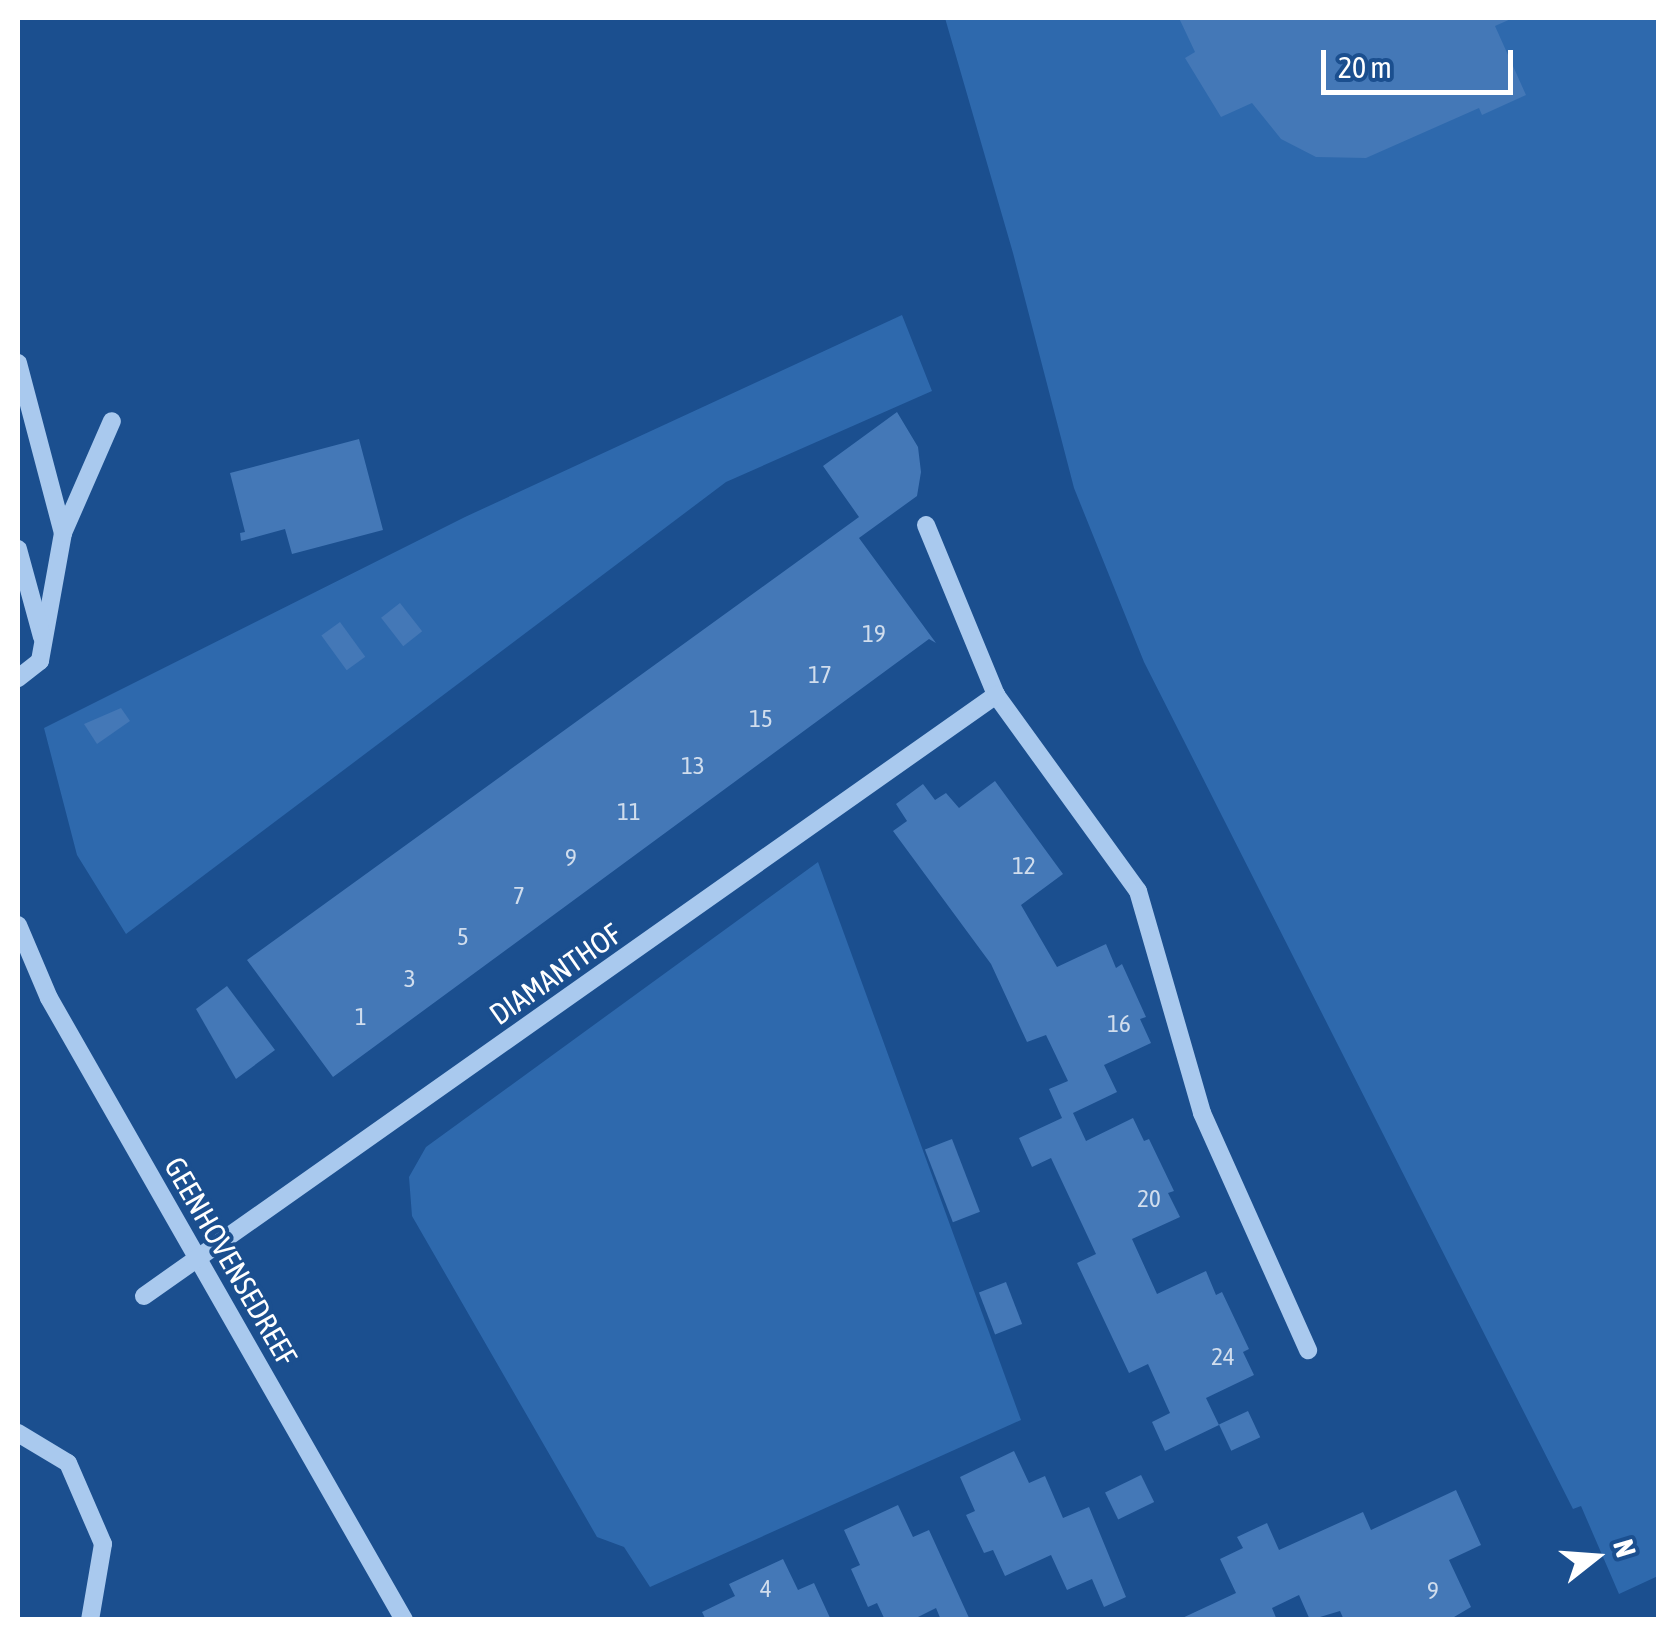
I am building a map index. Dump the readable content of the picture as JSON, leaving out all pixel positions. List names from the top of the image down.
{
  "streets": {
    "street": ["DIAMANTHOF", "GEENHOVENSEDREEF"]
  },
  "crossings": [
    ["DIAMANTHOF", "GEENHOVENSEDREEF"]
  ],
  "house_numbers": [
    "19",
    "17",
    "15",
    "13",
    "11",
    "9",
    "12",
    "7",
    "5",
    "3",
    "1",
    "16",
    "20",
    "24",
    "4",
    "9"
  ],
  "scale_bar": "20 m",
  "north": "right"
}
